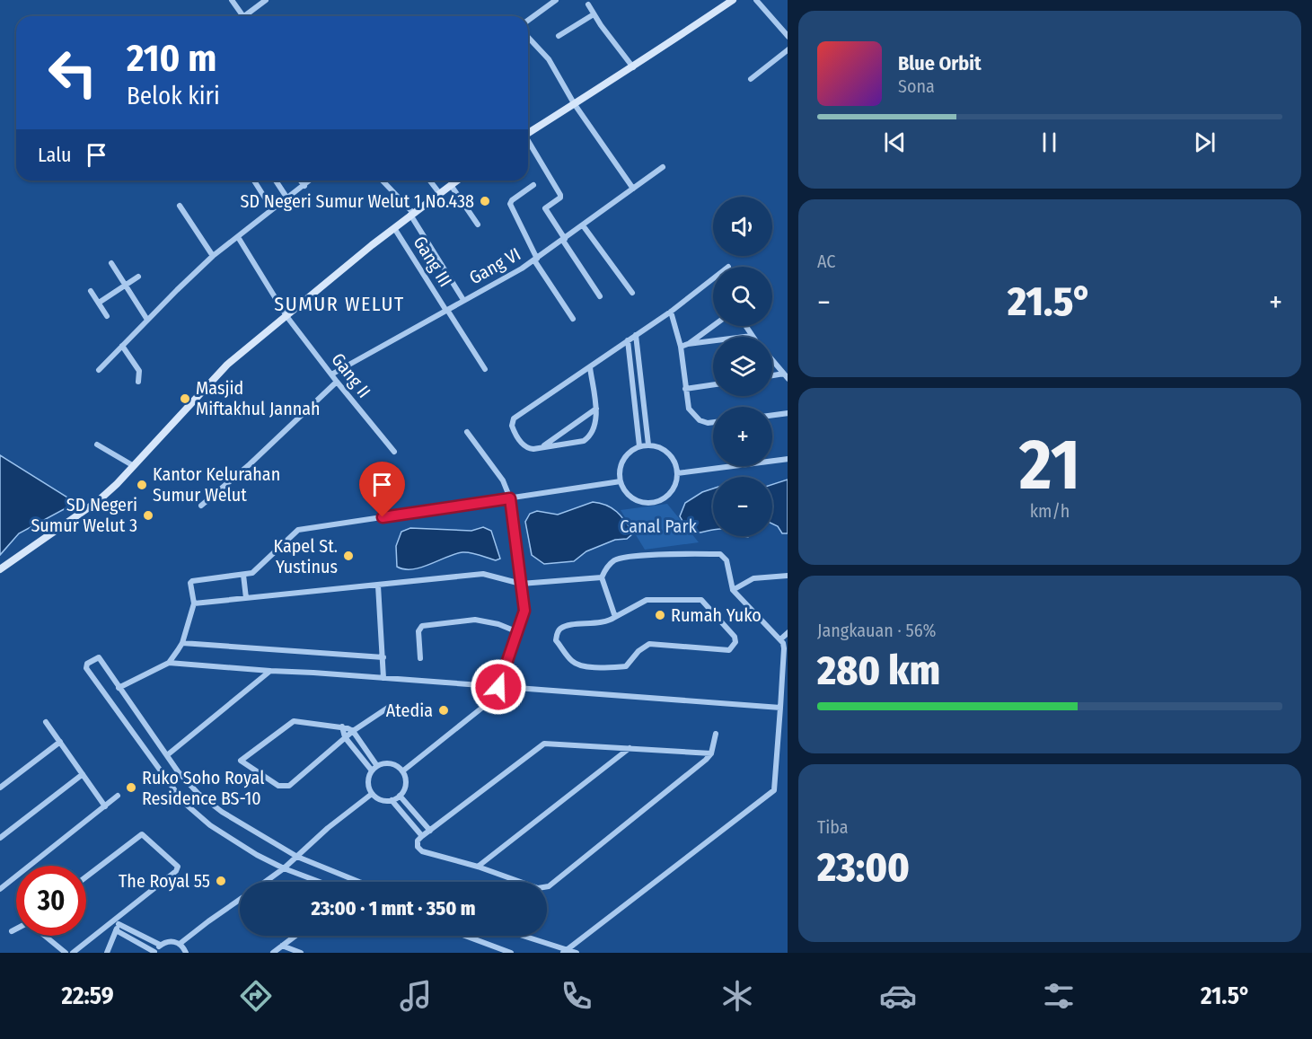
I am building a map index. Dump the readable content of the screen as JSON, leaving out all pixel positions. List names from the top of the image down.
{
  "streets": {
    "street": ["Gang III", "Gang VI", "Gang II"]
  },
  "crossings": [
    ["Gang III", "Gang VI"],
    ["Gang VI", "Gang II"]
  ],
  "districts": ["SUMUR WELUT"],
  "parks": ["Canal Park"],
  "places": [
    "SD Negeri Sumur Welut 1 No.438",
    "Masjid Miftakhul Jannah",
    "Kantor Kelurahan Sumur Welut",
    "SD Negeri Sumur Welut 3",
    "Kapel St. Yustinus",
    "Rumah Yuko",
    "Atedia",
    "Ruko Soho Royal Residence BS-10",
    "The Royal 55"
  ],
  "page": {
    "turn": ["210 m", "Belok kiri"],
    "song": ["Blue Orbit", "Sona"],
    "then": "Lalu",
    "map_buttons": ["+", "−"],
    "tile": [
      "AC",
      ["21", "km/h"],
      ["Jangkauan · 56%", "280 km"],
      ["Tiba", "23:00"]
    ],
    "heat": ["−", "21.5°", "+"],
    "limit": "30",
    "trip": "23:00 · 1 mnt · 350 m",
    "tabs": ["22:59", "21.5°"]
  }
}
